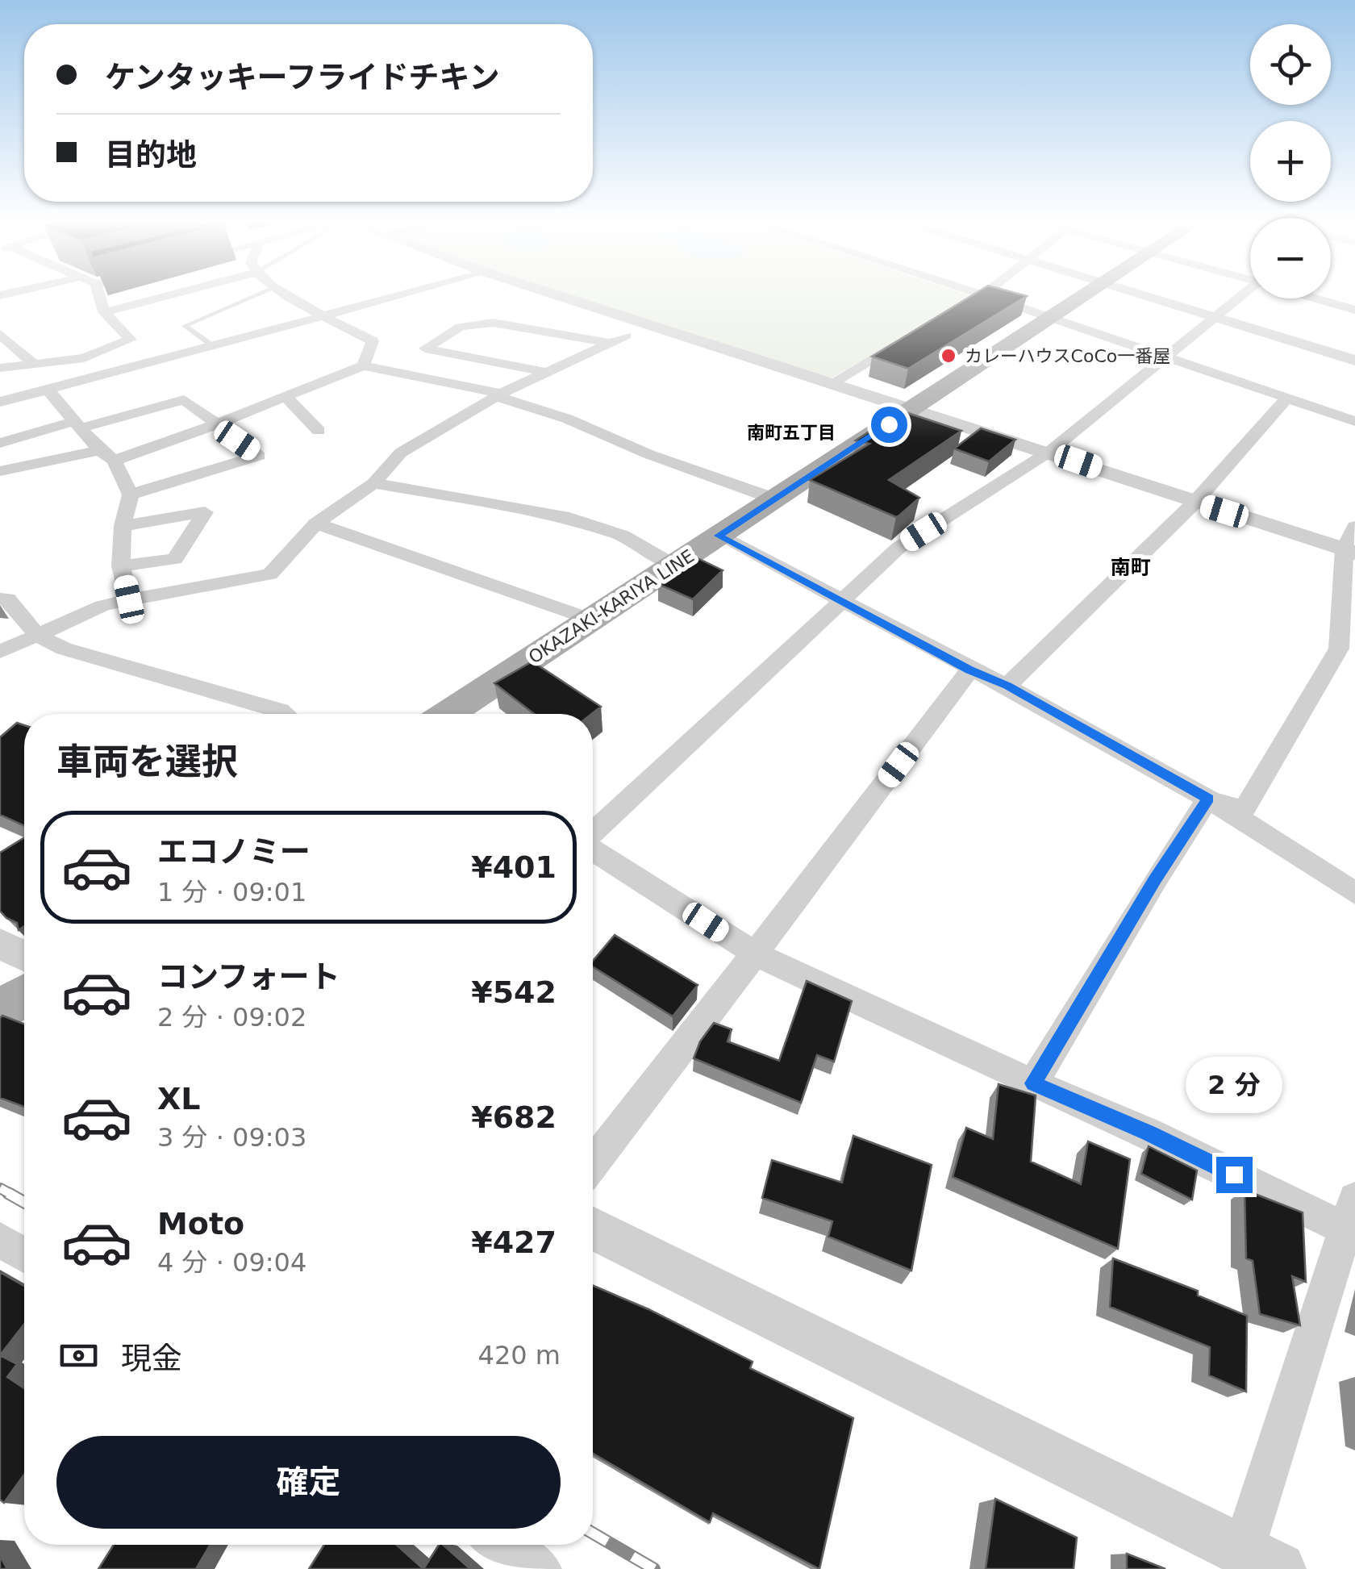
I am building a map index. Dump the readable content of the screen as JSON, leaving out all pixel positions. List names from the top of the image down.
{
  "streets": {
    "main road": ["OKAZAKI-KARIYA LINE"]
  },
  "districts": ["南町五丁目", "南町"],
  "places": ["カレーハウスCoCo一番屋"],
  "page": {
    "map_buttons": ["+", "−"],
    "banner": ["ケンタッキーフライドチキン", "目的地"],
    "heading": "車両を選択",
    "list": [
      {
        "name": "エコノミー",
        "note": "1 分 · 09:01",
        "value": "¥401"
      },
      {
        "name": "コンフォート",
        "note": "2 分 · 09:02",
        "value": "¥542"
      },
      {
        "name": "XL",
        "note": "3 分 · 09:03",
        "value": "¥682"
      },
      {
        "name": "Moto",
        "note": "4 分 · 09:04",
        "value": "¥427"
      }
    ],
    "bubble": "2 分",
    "pay": ["現金", "420 m"],
    "buttons": "確定"
  }
}
